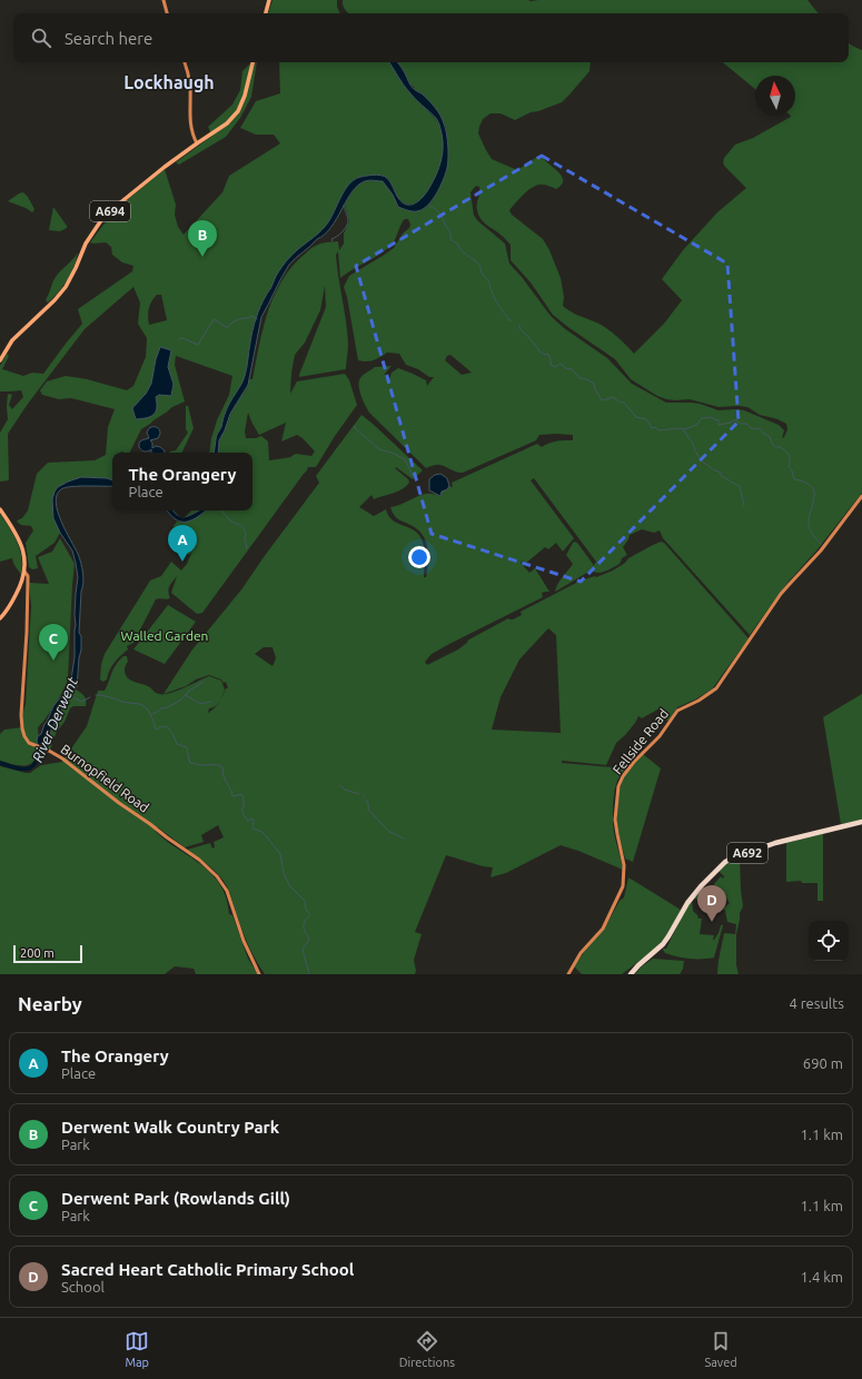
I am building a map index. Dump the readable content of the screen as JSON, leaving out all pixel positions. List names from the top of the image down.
{
  "streets": {
    "highway": ["A692"],
    "main road": ["A694"],
    "street": ["Fellside Road", "Burnopfield Road"]
  },
  "districts": ["Lockhaugh"],
  "water": ["River Derwent"],
  "parks": ["Walled Garden"],
  "scale_bar": "200 m",
  "north": "top",
  "page": {
    "search": "Search here",
    "pins": [
      "B",
      "A",
      "C",
      "D"
    ],
    "popup": ["The Orangery", "Place"],
    "scale": "200 m",
    "heading": ["Nearby", "4 results"],
    "list": [
      {
        "mark": "A",
        "name": "The Orangery",
        "note": "Place",
        "value": "690 m"
      },
      {
        "mark": "B",
        "name": "Derwent Walk Country Park",
        "note": "Park",
        "value": "1.1 km"
      },
      {
        "mark": "C",
        "name": "Derwent Park (Rowlands Gill)",
        "note": "Park",
        "value": "1.1 km"
      },
      {
        "mark": "D",
        "name": "Sacred Heart Catholic Primary School",
        "note": "School",
        "value": "1.4 km"
      }
    ],
    "nav": ["Map", "Directions", "Saved"]
  }
}
